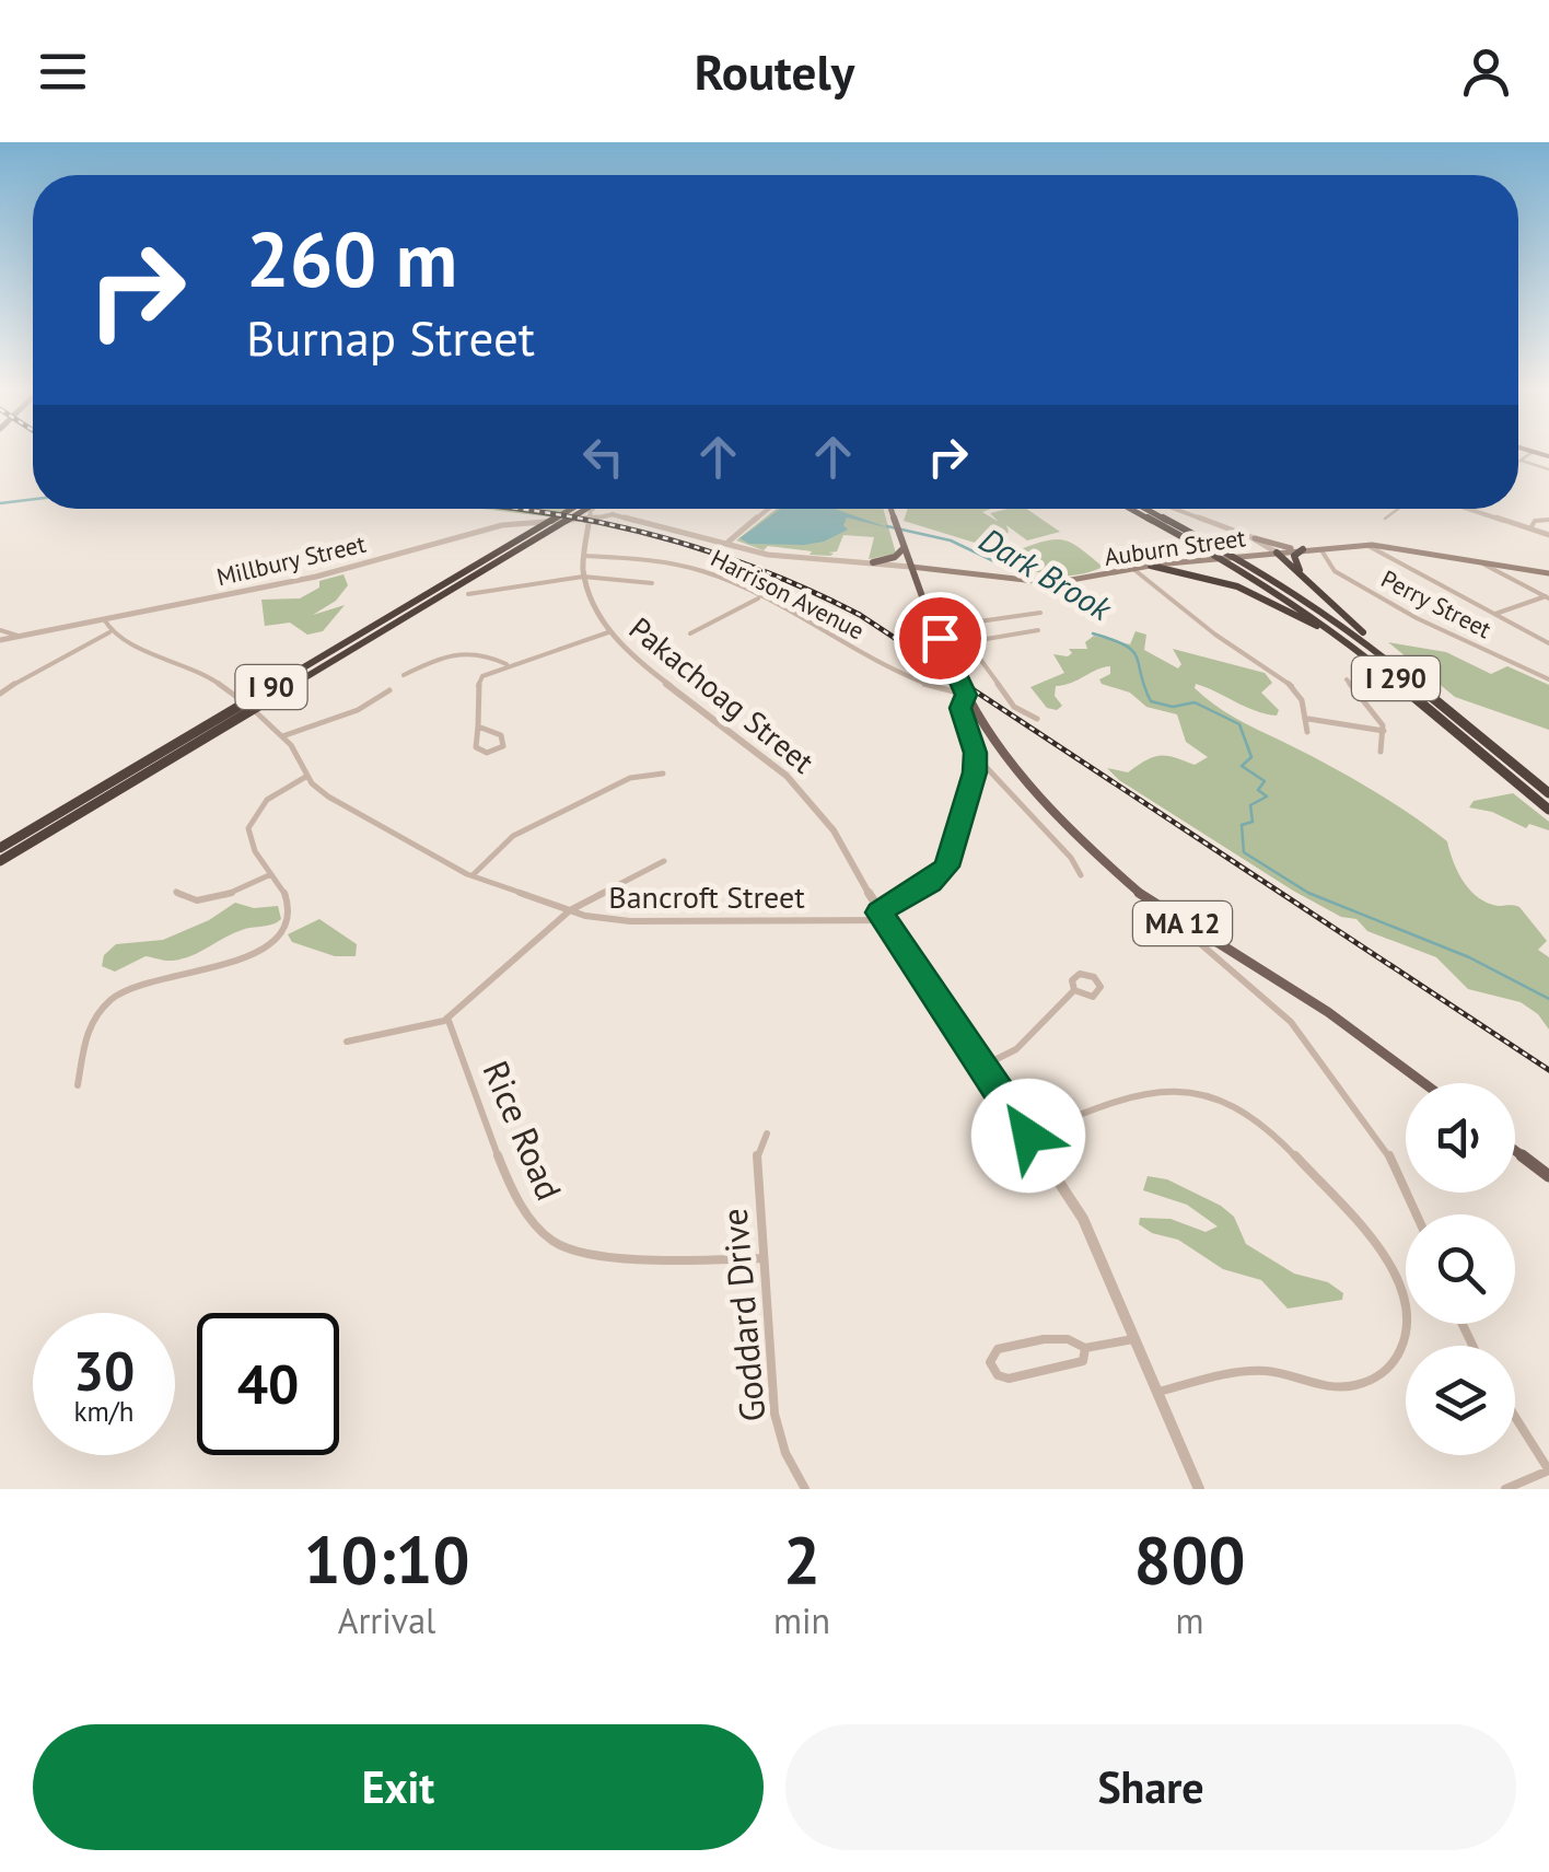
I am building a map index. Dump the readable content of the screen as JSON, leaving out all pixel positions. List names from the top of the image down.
{
  "streets": {
    "highway": ["I 290", "I 90"],
    "main road": ["Auburn Street", "MA 12"],
    "street": [
      "Millbury Street",
      "Harrison Avenue",
      "Perry Street",
      "Pakachoag Street",
      "Bancroft Street",
      "Rice Road",
      "Goddard Drive"
    ]
  },
  "crossings": [
    ["Auburn Street", "Perry Street"],
    ["Auburn Street", "MA 12"],
    ["Millbury Street", "Pakachoag Street"],
    ["Harrison Avenue", "Pakachoag Street"],
    ["Harrison Avenue", "MA 12"],
    ["Pakachoag Street", "Bancroft Street"],
    ["Rice Road", "Goddard Drive"]
  ],
  "water": ["Dark Brook"],
  "page": {
    "header": "Routely",
    "turn": ["260 m", "Burnap Street"],
    "speed": "30 km/h",
    "limit": "40",
    "eta": [
      "10:10",
      "Arrival",
      "2",
      "min",
      "800",
      "m"
    ],
    "buttons": ["Exit", "Share"]
  }
}
